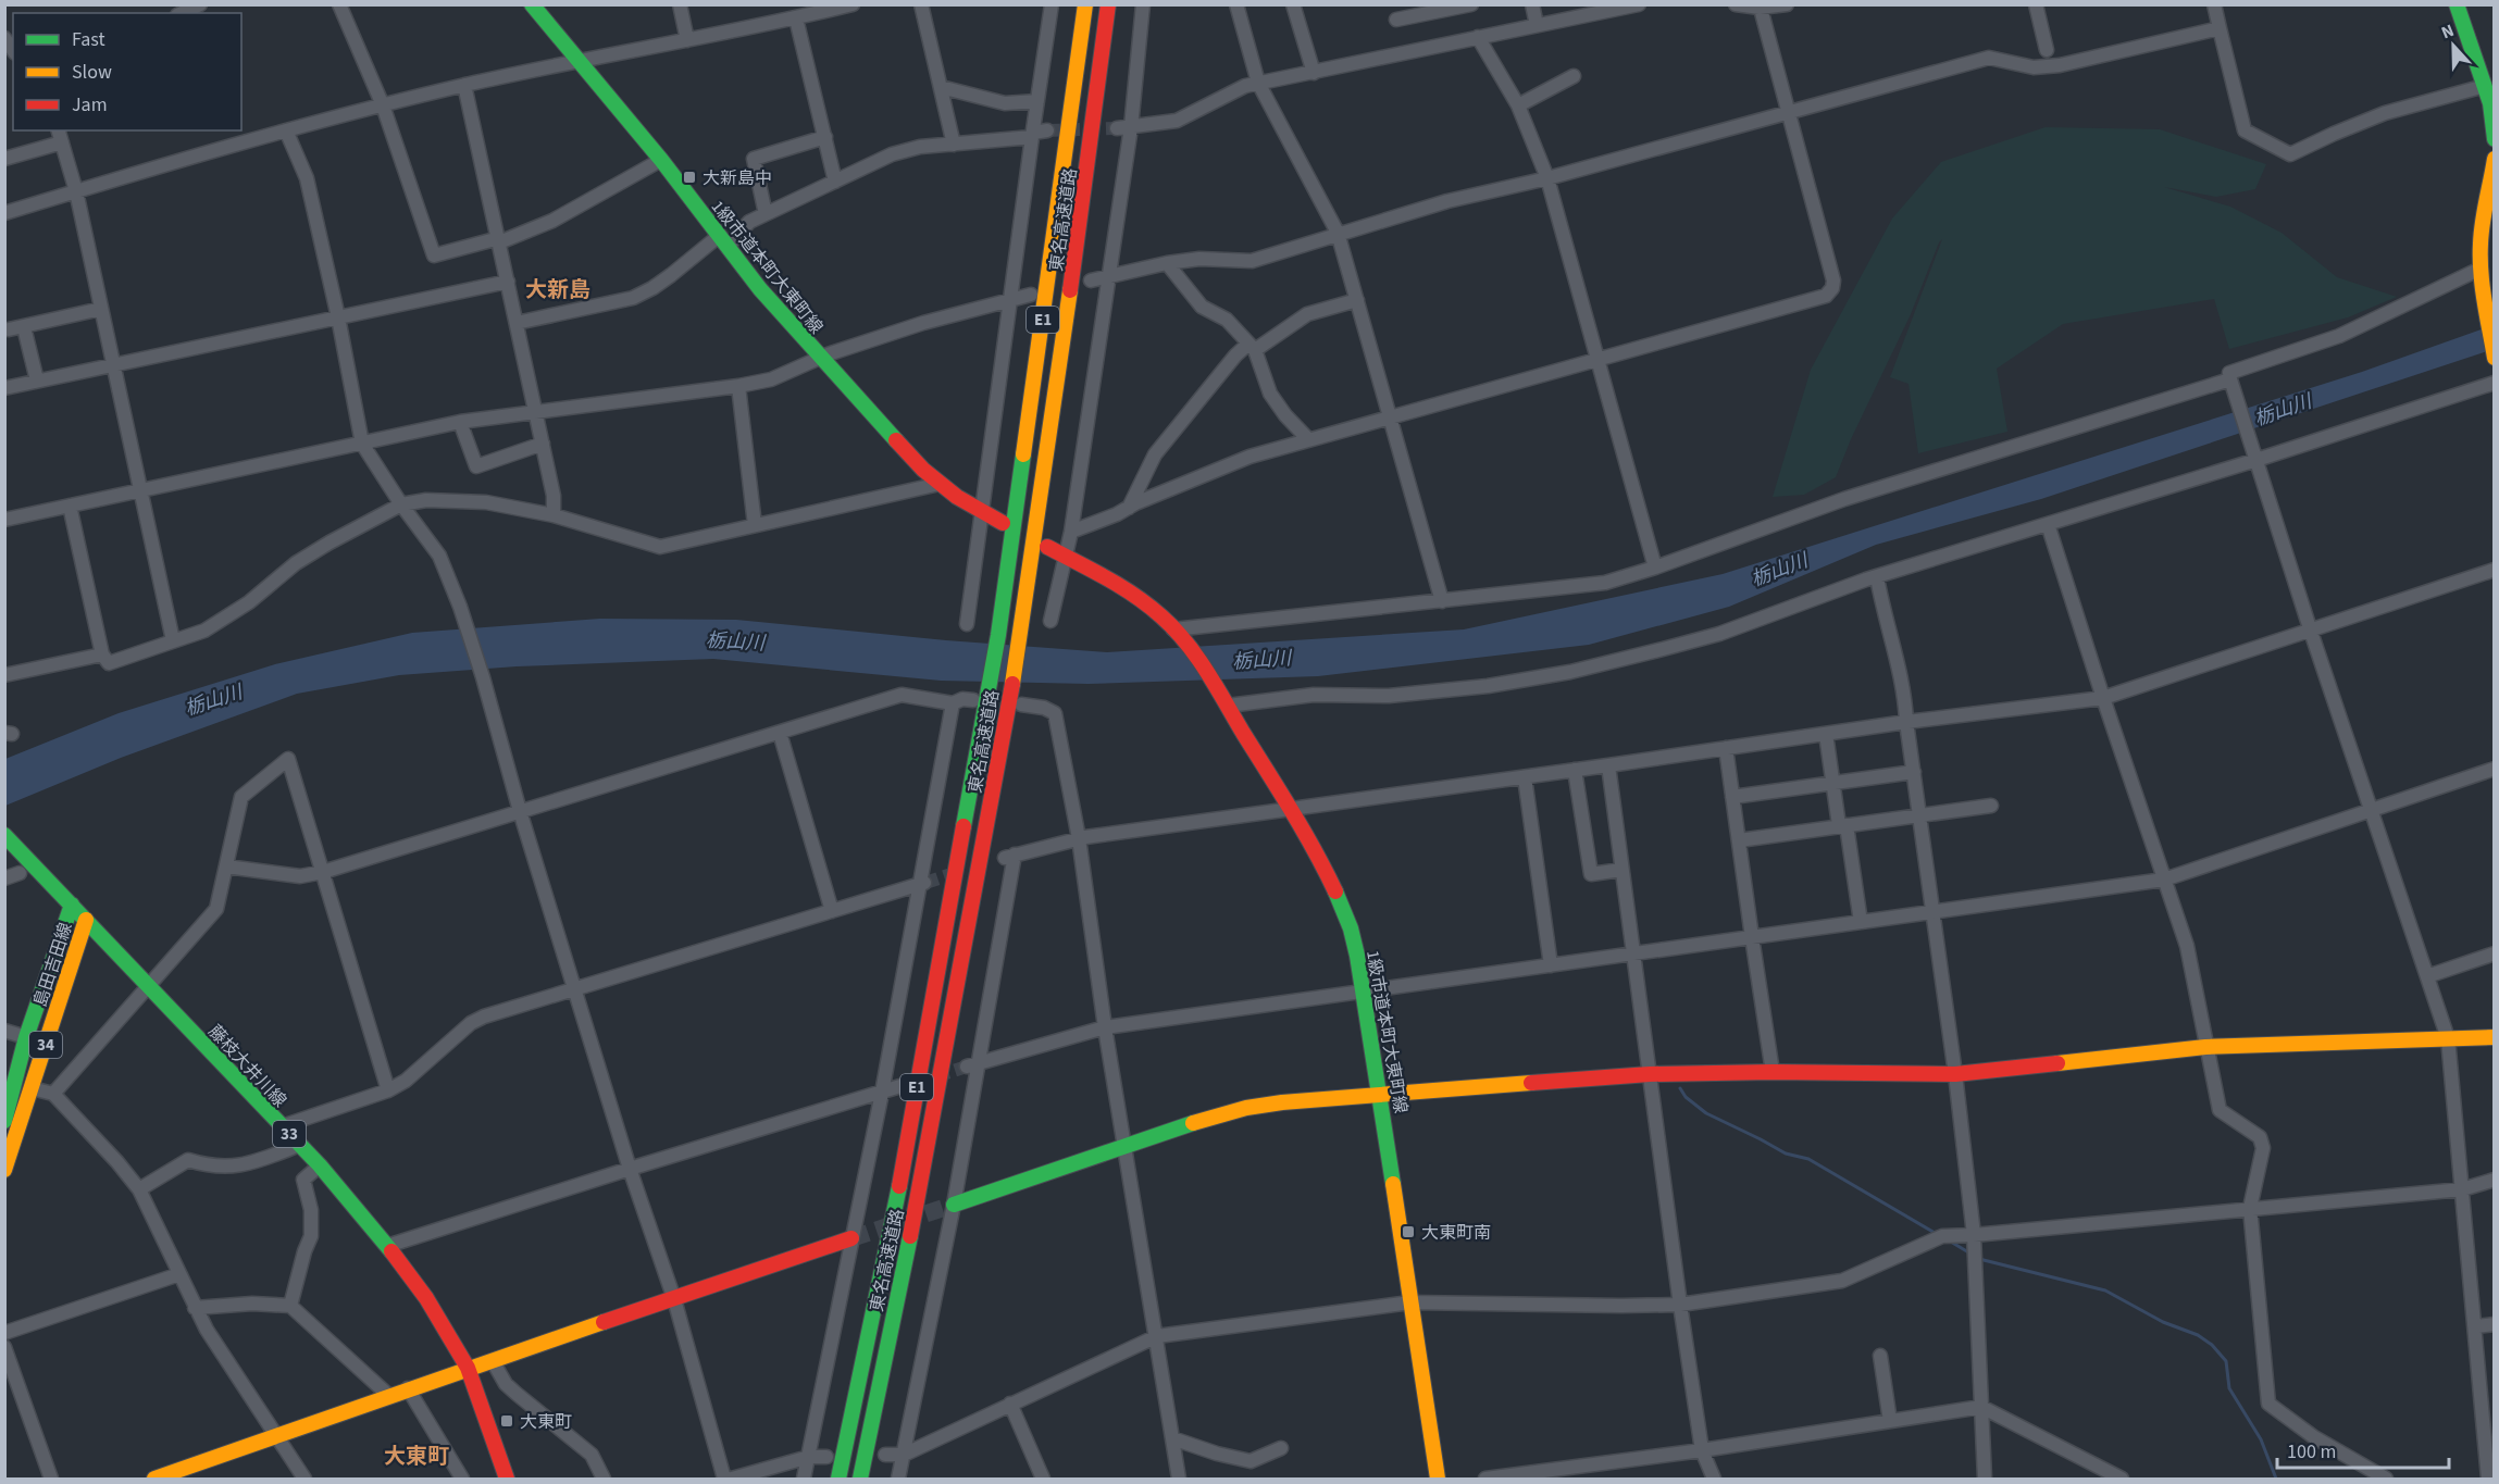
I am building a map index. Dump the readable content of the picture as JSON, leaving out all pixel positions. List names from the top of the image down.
{
  "streets": {
    "main road": [
      "東名高速道路",
      "1級市道本町大東町線",
      "E1",
      "島田吉田線",
      "34",
      "藤枝大井川線",
      "33"
    ]
  },
  "crossings": [
    ["島田吉田線", "藤枝大井川線"]
  ],
  "districts": ["大新島", "大東町"],
  "water": ["栃山川"],
  "places": {
    "transit": ["大新島中", "大東町南", "大東町"]
  },
  "legend": ["Fast", "Slow", "Jam"],
  "scale_bar": "100 m",
  "north": "top"
}
